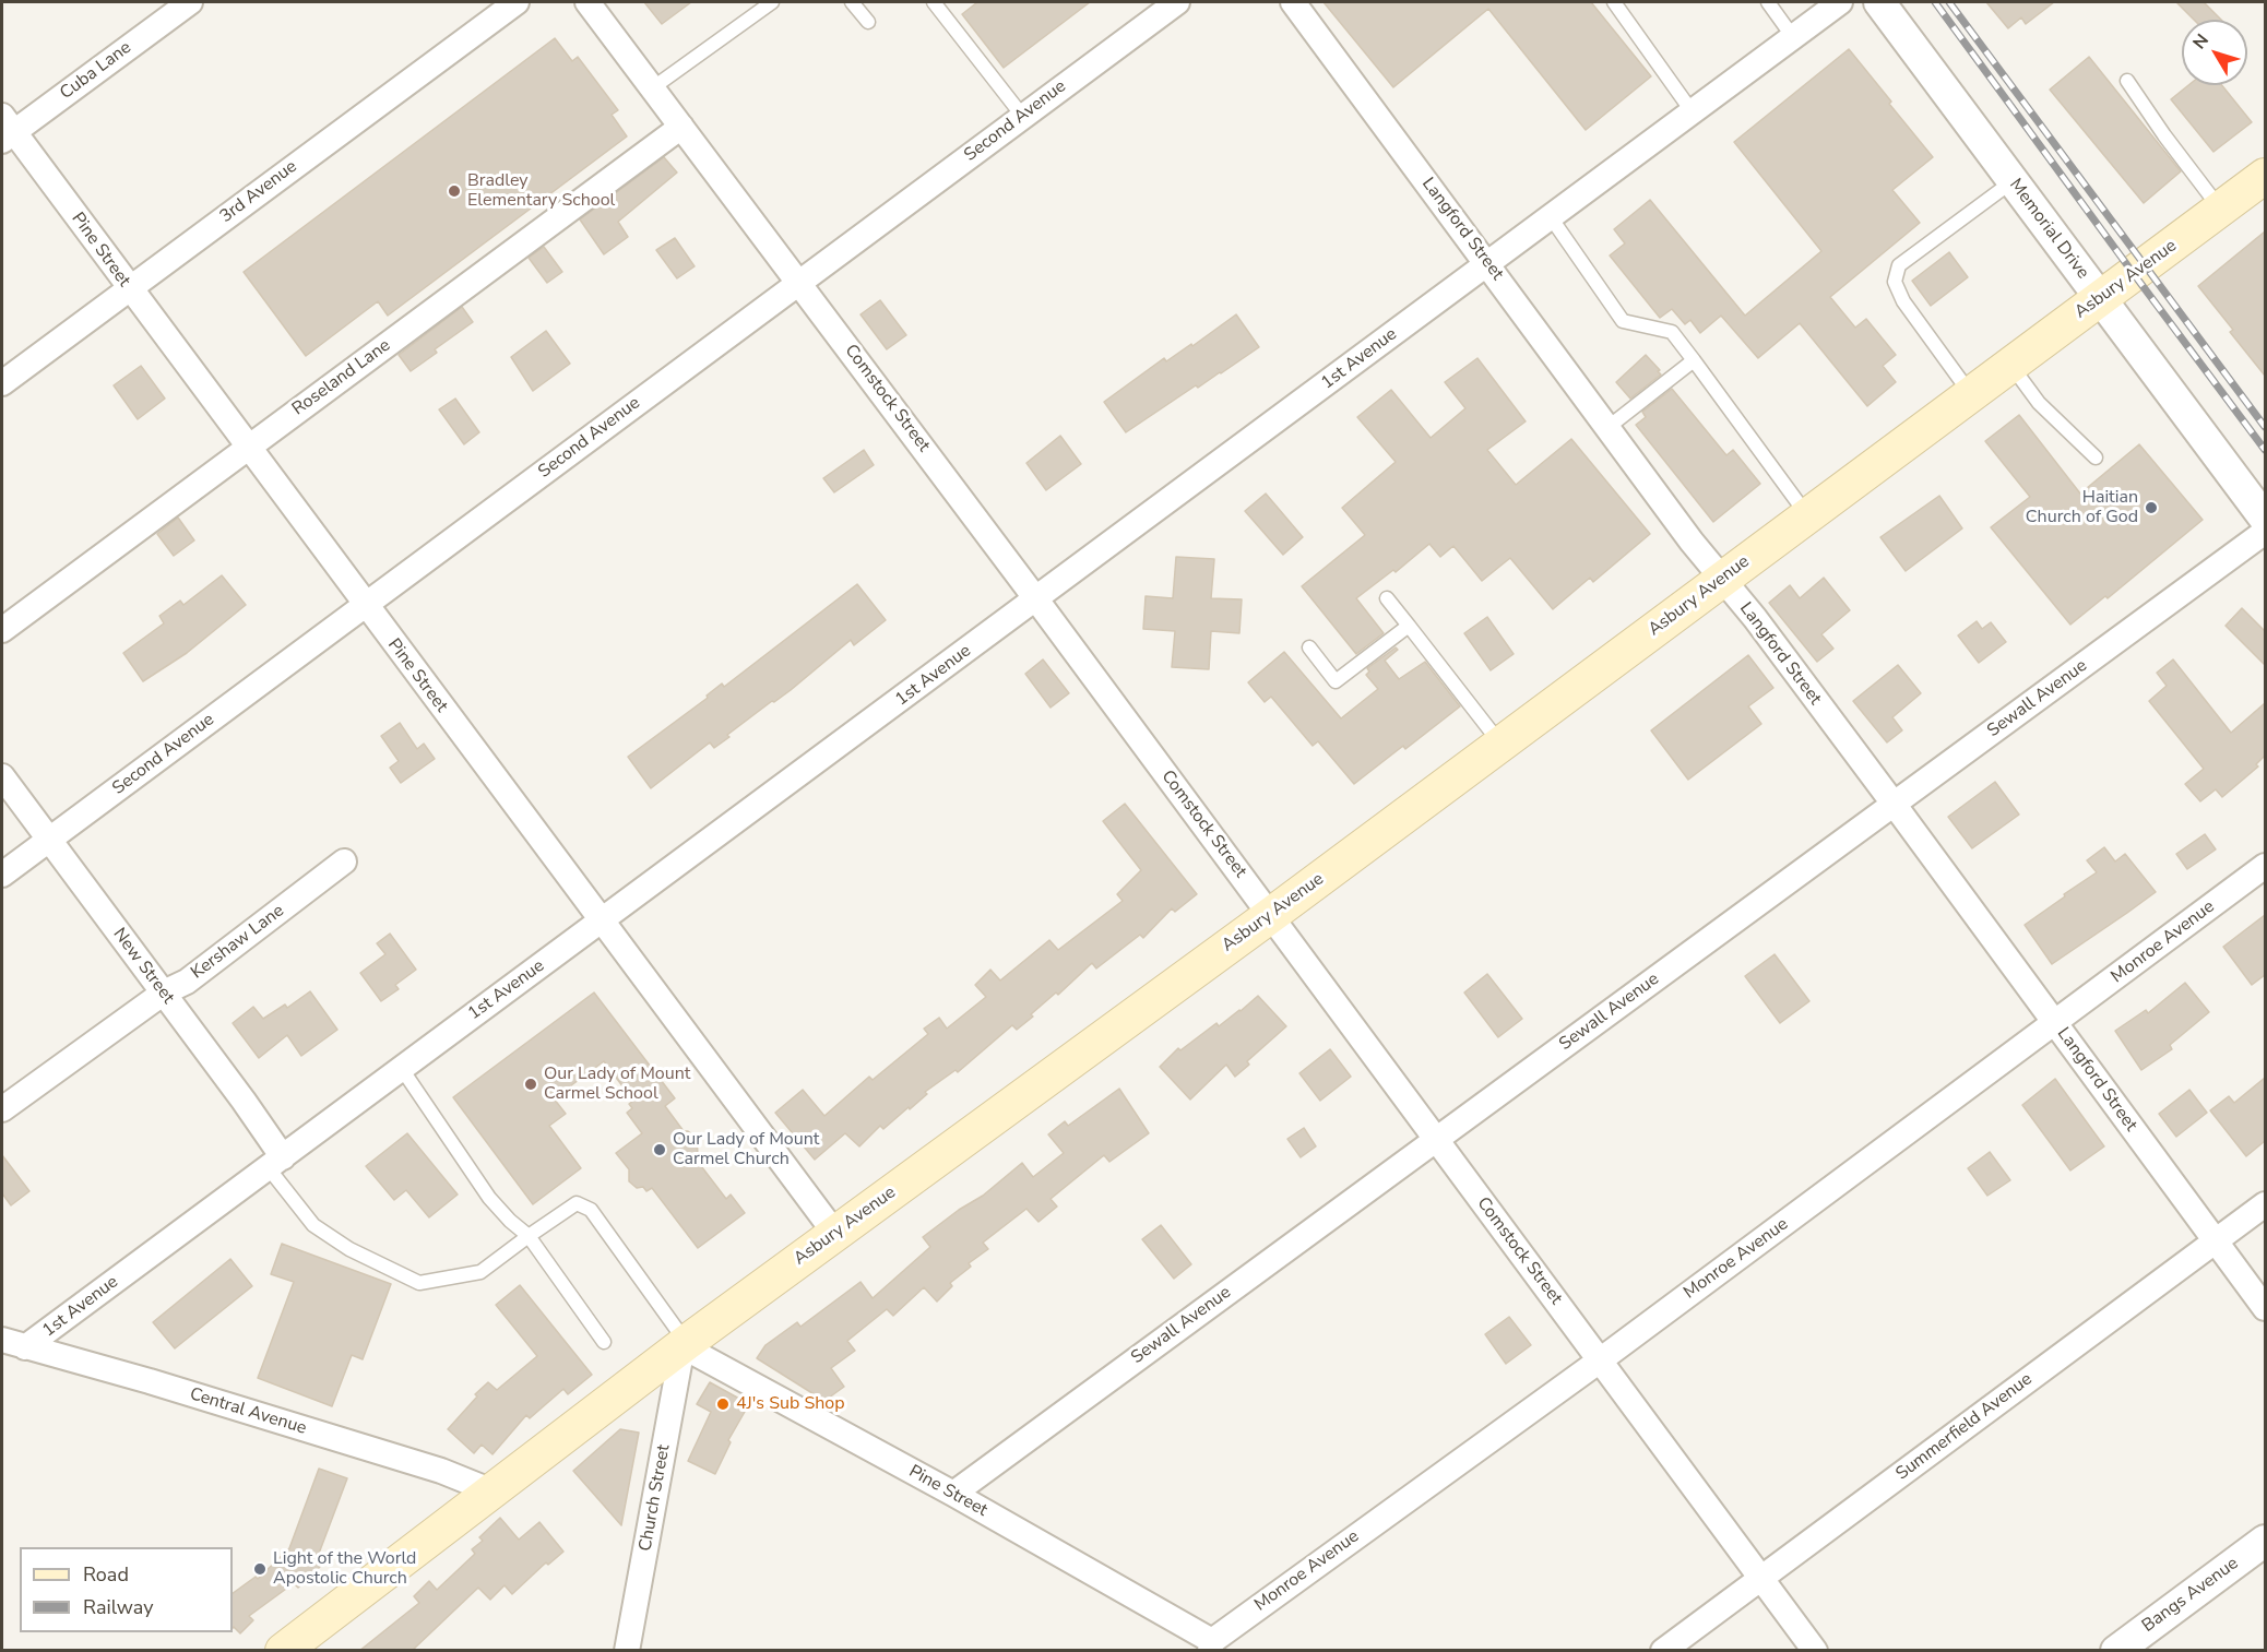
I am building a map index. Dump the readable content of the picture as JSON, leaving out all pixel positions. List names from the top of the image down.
{
  "streets": {
    "main road": ["Asbury Avenue"],
    "street": [
      "Cuba Lane",
      "Second Avenue",
      "3rd Avenue",
      "Langford Street",
      "Memorial Drive",
      "Pine Street",
      "1st Avenue",
      "Roseland Lane",
      "Comstock Street",
      "Sewall Avenue",
      "Kershaw Lane",
      "Monroe Avenue",
      "New Street",
      "Central Avenue",
      "Summerfield Avenue",
      "Church Street",
      "Bangs Avenue"
    ]
  },
  "crossings": [
    ["Cuba Lane", "Pine Street"],
    ["Second Avenue", "Pine Street"],
    ["Second Avenue", "Comstock Street"],
    ["Second Avenue", "New Street"],
    ["3rd Avenue", "Pine Street"],
    ["Langford Street", "Asbury Avenue"],
    ["Langford Street", "1st Avenue"],
    ["Langford Street", "Sewall Avenue"],
    ["Langford Street", "Monroe Avenue"],
    ["Langford Street", "Summerfield Avenue"],
    ["Memorial Drive", "Asbury Avenue"],
    ["Pine Street", "Asbury Avenue"],
    ["Pine Street", "1st Avenue"],
    ["Pine Street", "Roseland Lane"],
    ["Pine Street", "Sewall Avenue"],
    ["Pine Street", "Monroe Avenue"],
    ["Pine Street", "Church Street"],
    ["Asbury Avenue", "Comstock Street"],
    ["Asbury Avenue", "Central Avenue"],
    ["Asbury Avenue", "Church Street"],
    ["1st Avenue", "Comstock Street"],
    ["1st Avenue", "New Street"],
    ["1st Avenue", "Central Avenue"],
    ["Roseland Lane", "Comstock Street"],
    ["Comstock Street", "Sewall Avenue"],
    ["Comstock Street", "Monroe Avenue"],
    ["Comstock Street", "Summerfield Avenue"],
    ["Kershaw Lane", "New Street"]
  ],
  "places": [
    "Bradley Elementary School",
    "Haitian Church of God",
    "Our Lady of Mount Carmel School",
    "Our Lady of Mount Carmel Church",
    "4J's Sub Shop",
    "Light of the World Apostolic Church"
  ],
  "legend": ["Road", "Railway"],
  "north": "top left"
}
